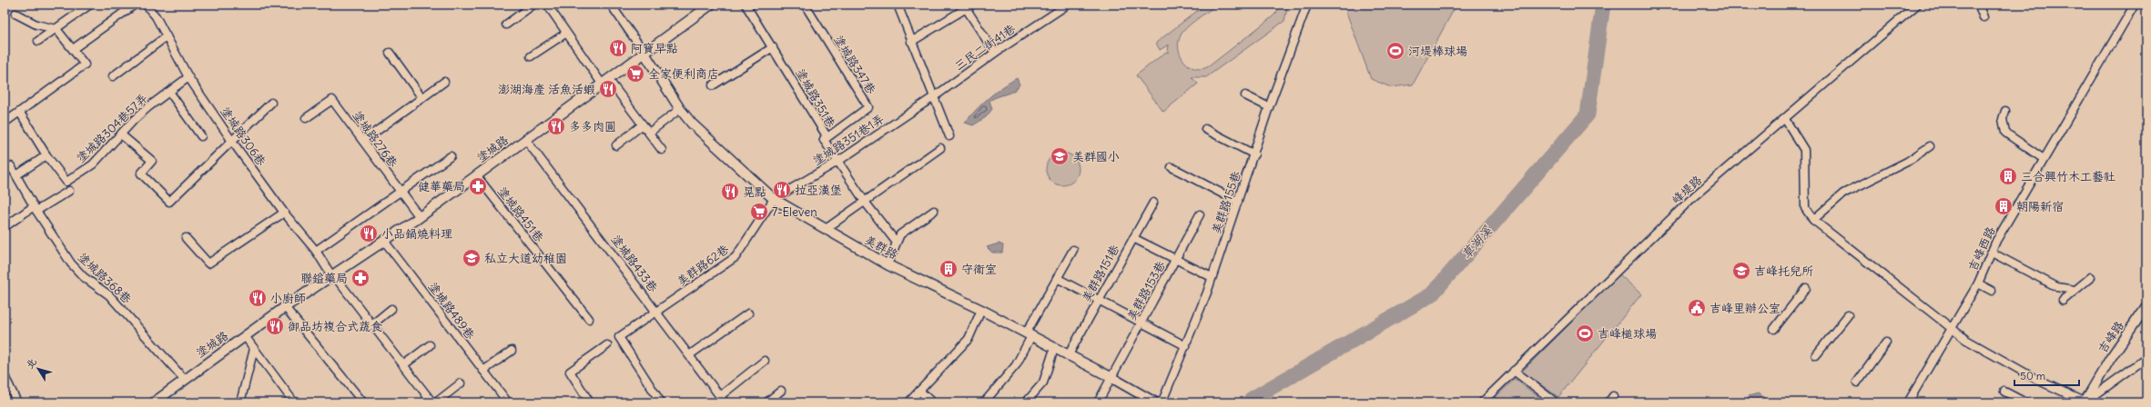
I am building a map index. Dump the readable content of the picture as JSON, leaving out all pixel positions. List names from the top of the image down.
{
  "streets": {
    "street": [
      "三民二街41巷",
      "塗城路347巷",
      "塗城路351巷",
      "塗城路304巷57弄",
      "塗城路306巷",
      "塗城路276巷",
      "塗城路351巷1弄",
      "塗城路",
      "峰堤路",
      "美群路155巷",
      "塗城路451巷",
      "美群路",
      "吉峰西路",
      "塗城路433巷",
      "美群路62巷",
      "美群路151巷",
      "塗城路368巷",
      "美群路153巷",
      "塗城路489巷",
      "吉峰路"
    ]
  },
  "crossings": [
    ["三民二街41巷", "塗城路351巷1弄"],
    ["塗城路347巷", "塗城路351巷"],
    ["塗城路351巷", "塗城路351巷1弄"],
    ["塗城路304巷57弄", "塗城路306巷"],
    ["塗城路306巷", "塗城路"],
    ["塗城路276巷", "塗城路"],
    ["塗城路351巷1弄", "美群路"],
    ["塗城路351巷1弄", "美群路62巷"],
    ["塗城路", "塗城路451巷"],
    ["塗城路", "美群路"],
    ["塗城路", "塗城路433巷"],
    ["塗城路", "塗城路368巷"],
    ["塗城路", "塗城路489巷"],
    ["美群路155巷", "美群路"],
    ["美群路", "美群路62巷"],
    ["美群路", "美群路151巷"],
    ["美群路", "美群路153巷"],
    ["塗城路433巷", "美群路62巷"]
  ],
  "water": ["草湖溪"],
  "places": {
    "restaurant": [
      "阿寶早點",
      "澎湖海產 活魚活蝦",
      "多多肉圓",
      "拉亞漢堡",
      "晃點",
      "小品鍋燒料理",
      "小廚師",
      "御品坊複合式蔬食"
    ],
    "sports": ["河堤棒球場", "吉峰槌球場"],
    "supermarket": ["全家便利商店", "7-Eleven"],
    "school or university": ["美群國小", "私立大道幼稚園", "吉峰托兒所"],
    "building": ["三合興竹木工藝社", "朝陽新宿", "守衛室"],
    "pharmacy": ["健華藥局", "聯鎰藥局"],
    "public building": ["吉峰里辦公室"]
  },
  "scale_bar": "50 m",
  "north": "top left"
}
